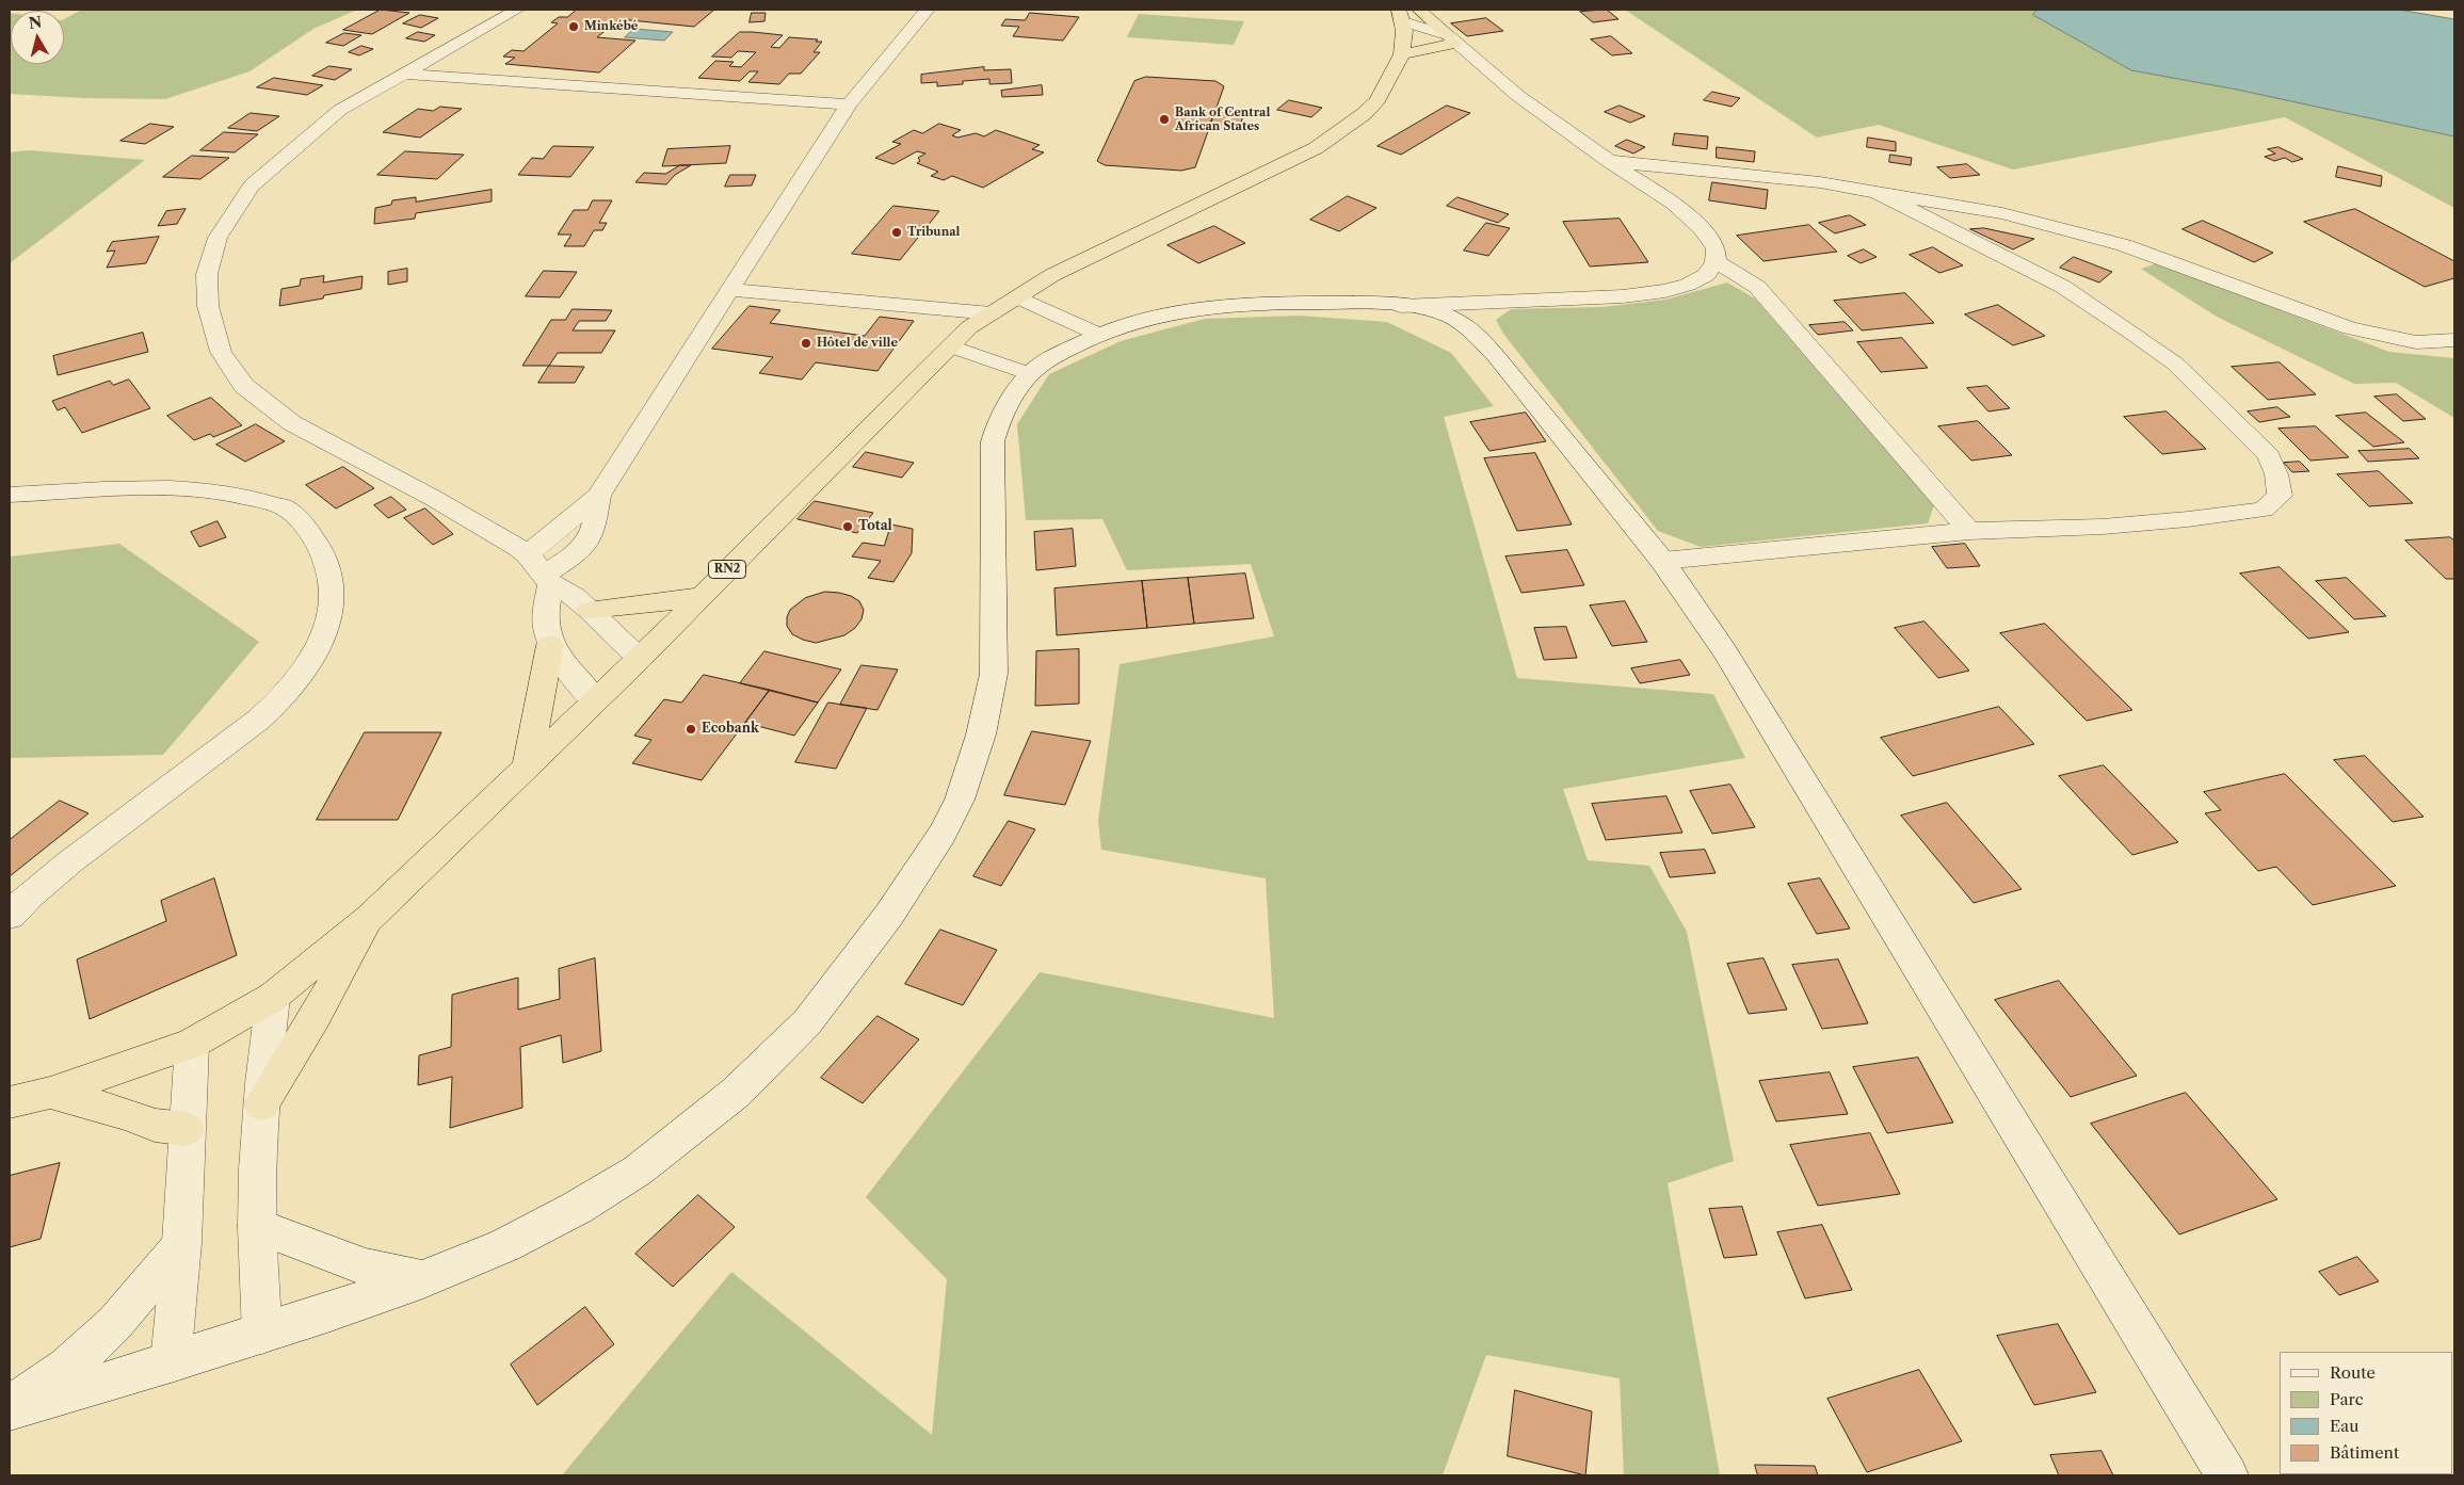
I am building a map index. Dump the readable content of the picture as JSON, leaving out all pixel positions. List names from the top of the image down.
{
  "streets": {
    "highway": ["RN2"]
  },
  "places": [
    "Minkébé",
    "Bank of Central African States",
    "Tribunal",
    "Hôtel de ville",
    "Total",
    "Ecobank"
  ],
  "legend": [
    "Route",
    "Parc",
    "Eau",
    "Bâtiment"
  ],
  "north": "top"
}
